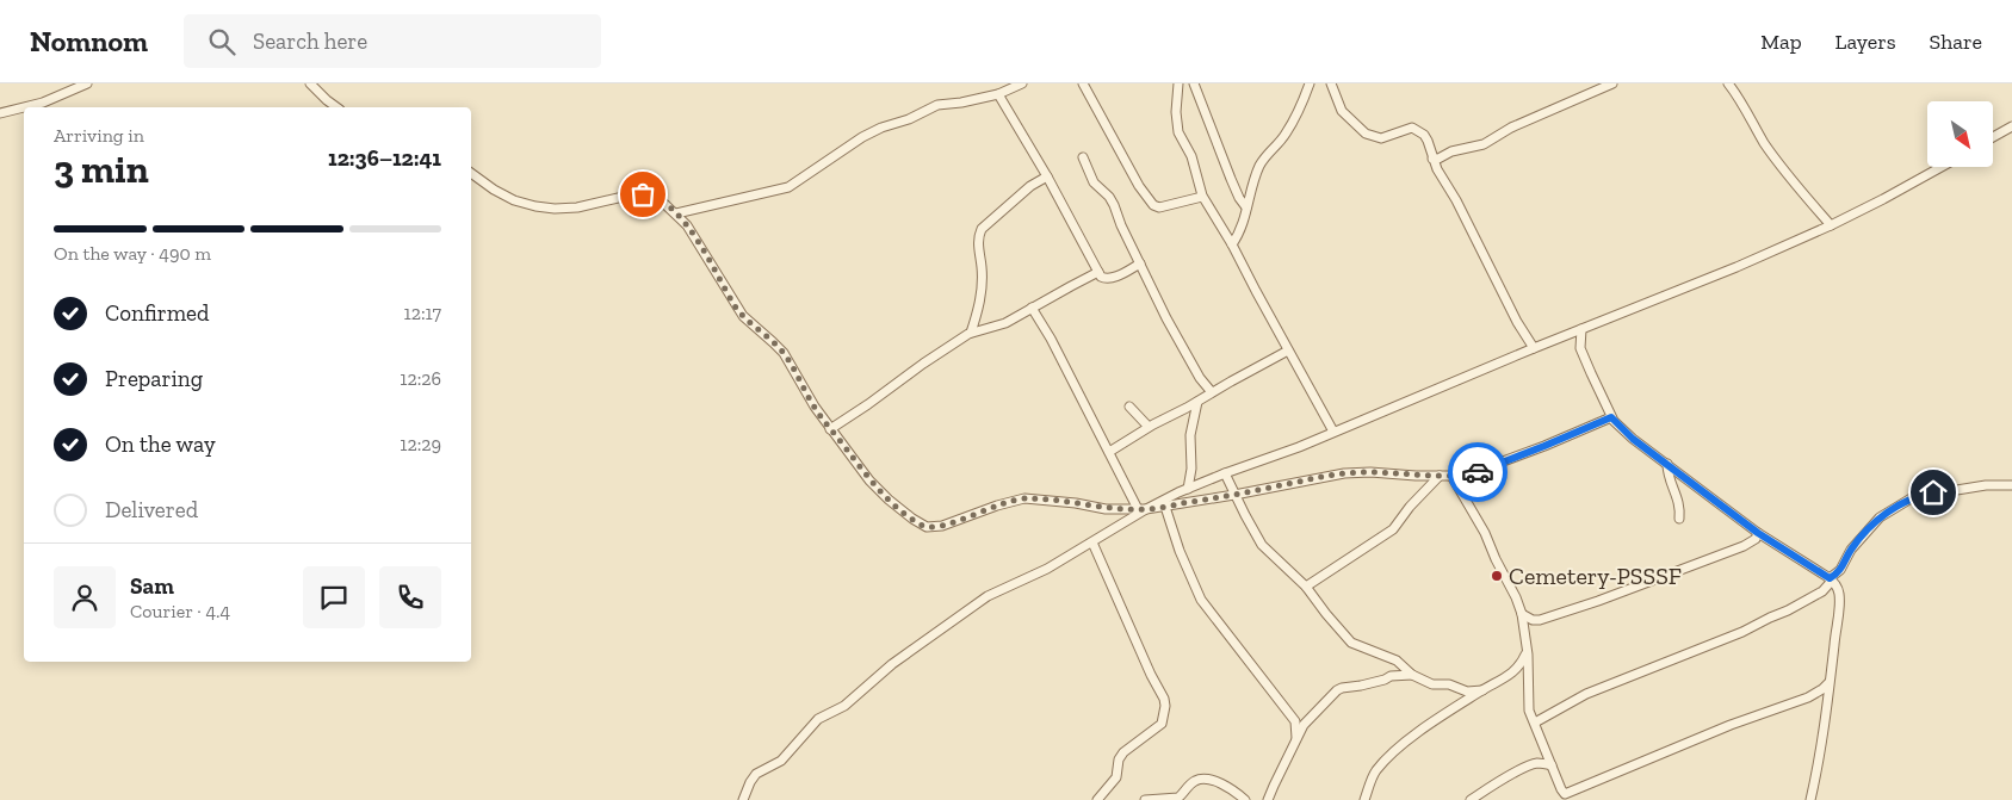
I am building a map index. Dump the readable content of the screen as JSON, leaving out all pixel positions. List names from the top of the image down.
{
  "places": ["Cemetery-PSSSF"],
  "north": "bottom right",
  "page": {
    "header": "Nomnom",
    "search": "Search here",
    "nav": ["Map", "Layers", "Share"],
    "heading": ["3 min", "Arriving in", "12:36–12:41"],
    "panel": ["Sam", "Courier · 4.4"],
    "bar": "On the way · 490 m",
    "list": [
      ["Confirmed", "12:17"],
      ["Preparing", "12:26"],
      ["On the way", "12:29"],
      "Delivered"
    ]
  }
}
